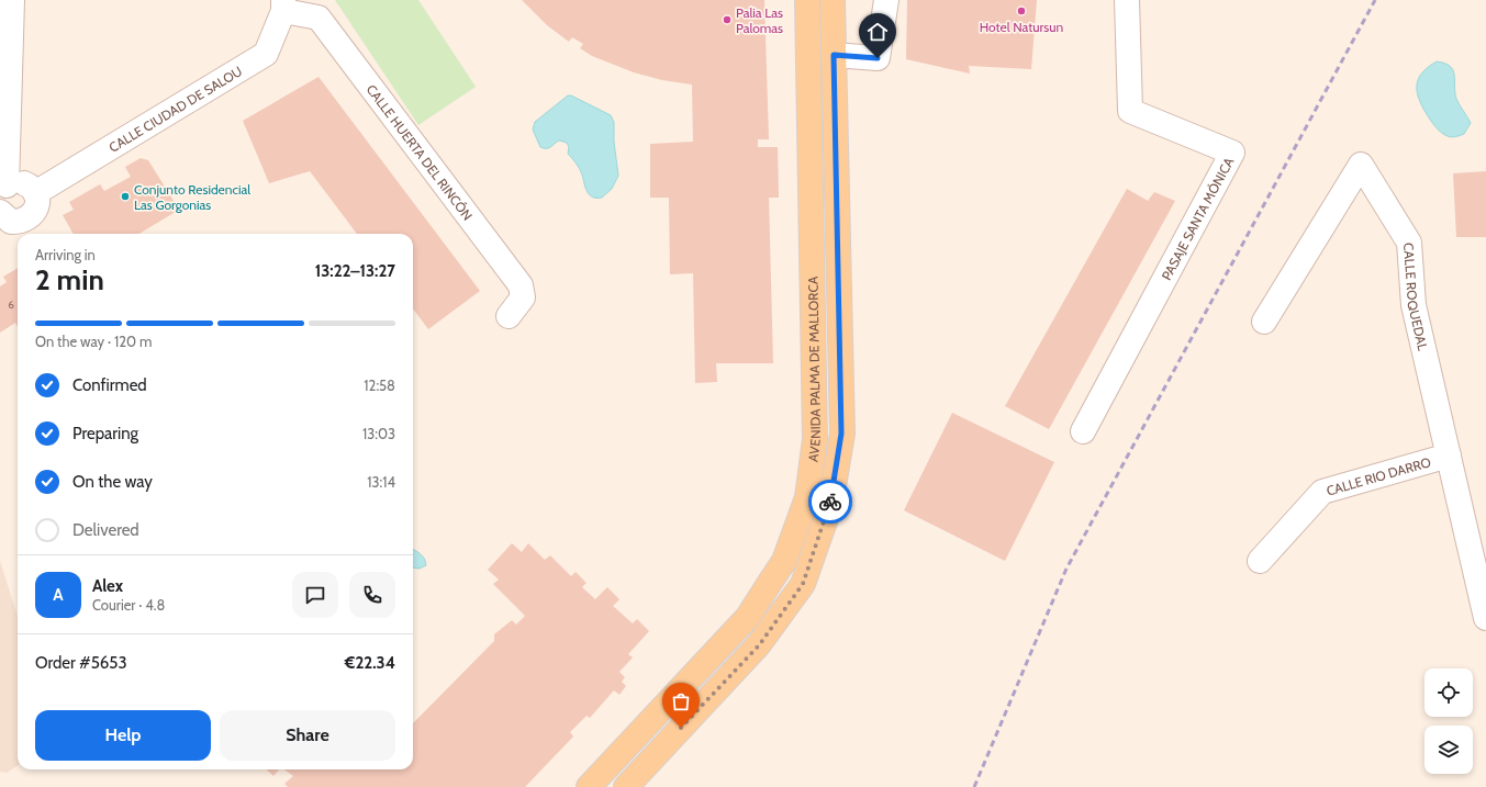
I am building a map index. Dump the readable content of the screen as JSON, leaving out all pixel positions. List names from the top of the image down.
{
  "streets": {
    "main road": ["AVENIDA PALMA DE MALLORCA"],
    "street": [
      "CALLE CIUDAD DE SALOU",
      "CALLE HUERTA DEL RINCÓN",
      "PASAJE SANTA MÓNICA",
      "CALLE ROQUEDAL",
      "CALLE RIO DARRO"
    ]
  },
  "crossings": [
    ["CALLE CIUDAD DE SALOU", "CALLE HUERTA DEL RINCÓN"],
    ["CALLE ROQUEDAL", "CALLE RIO DARRO"]
  ],
  "places": ["Hotel Natursun", "Palia Las Palomas", "Conjunto Residencial Las Gorgonias"],
  "house_numbers": ["6"],
  "page": {
    "heading": ["2 min", "Arriving in", "13:22–13:27"],
    "panel": [
      "Alex",
      "Courier · 4.8",
      "Order #5653",
      "€22.34"
    ],
    "bar": "On the way · 120 m",
    "list": [
      ["Confirmed", "12:58"],
      ["Preparing", "13:03"],
      ["On the way", "13:14"],
      "Delivered"
    ],
    "round": "A",
    "buttons": ["Help", "Share"]
  }
}
